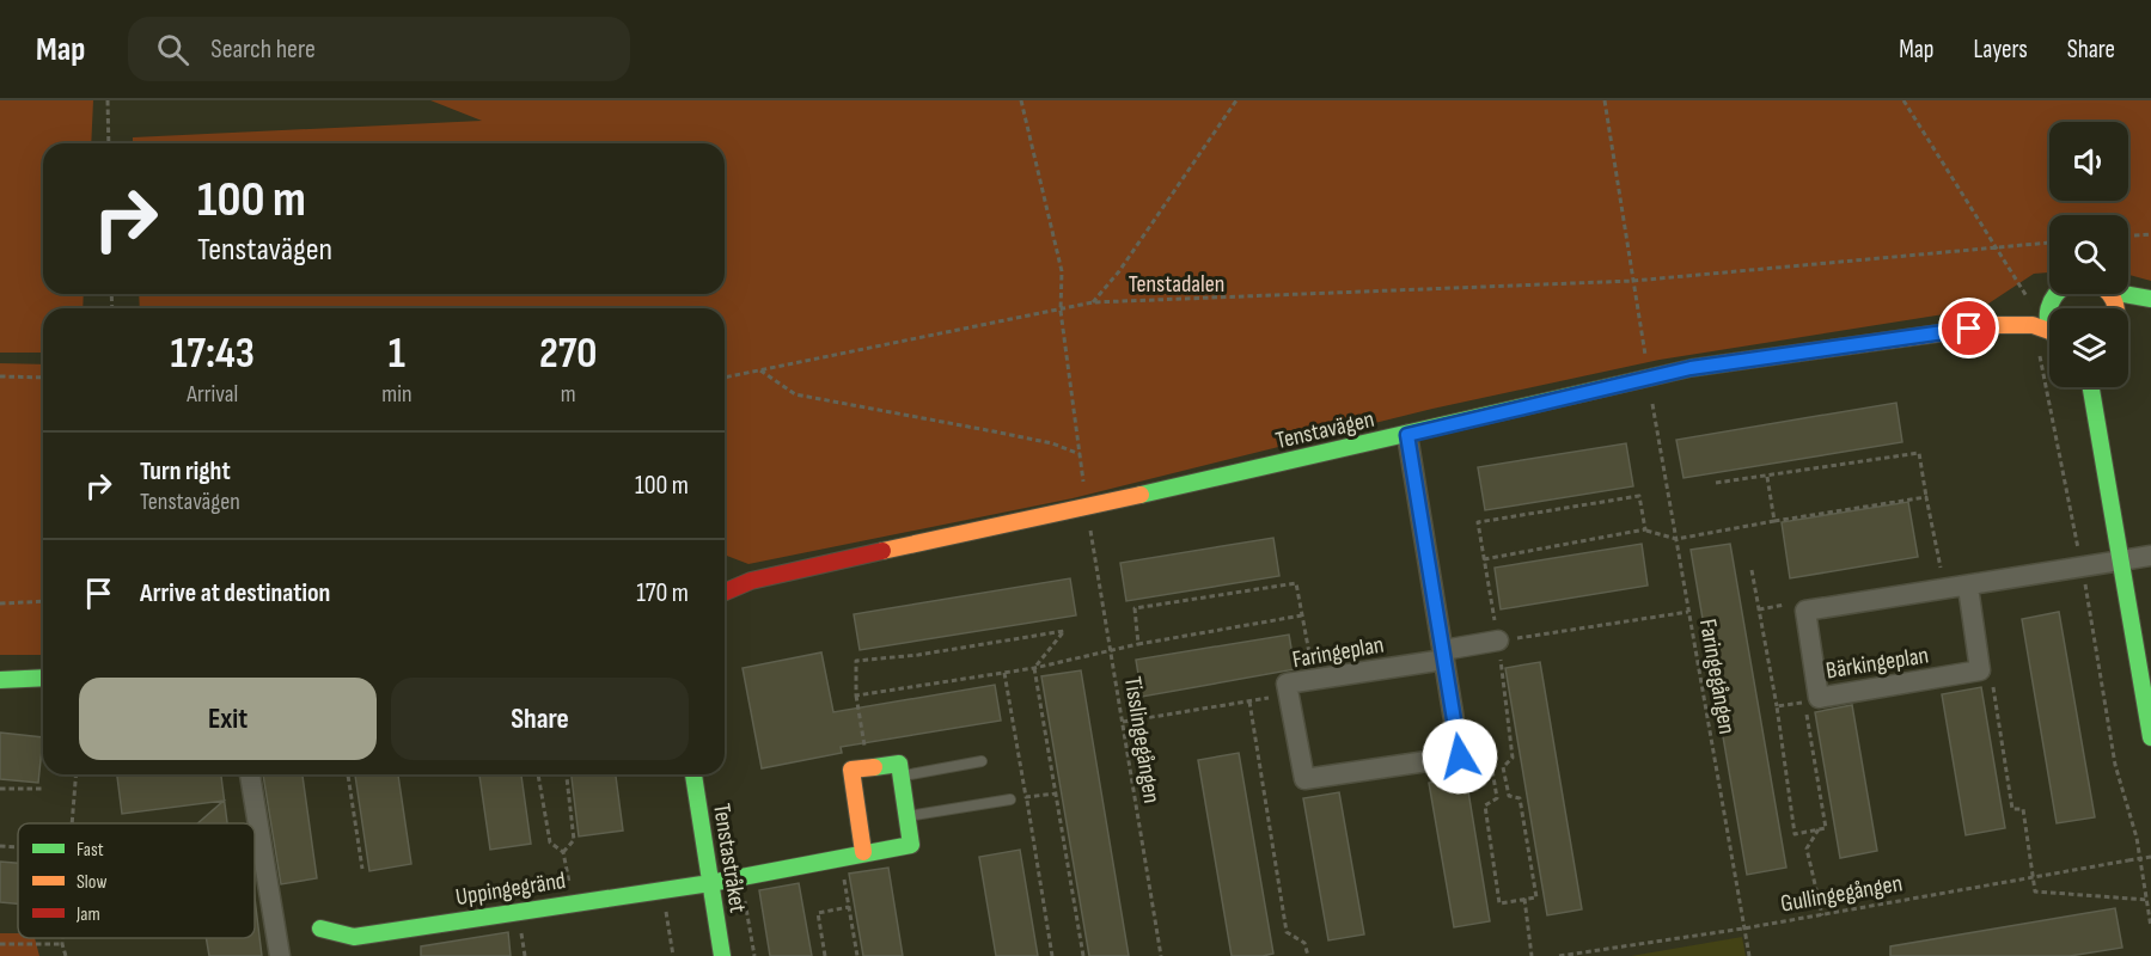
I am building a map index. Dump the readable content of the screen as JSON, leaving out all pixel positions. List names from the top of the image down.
{
  "streets": {
    "street": [
      "Tenstavägen",
      "Faringeplan",
      "Bärkingeplan",
      "Tenstastråket",
      "Uppingegränd"
    ],
    "path": ["Faringegången", "Tisslingegången", "Gullingegången"]
  },
  "crossings": [
    ["Faringegången", "Gullingegången"],
    ["Tenstastråket", "Uppingegränd"]
  ],
  "parks": ["Tenstadalen"],
  "legend": ["Fast", "Slow", "Jam"],
  "page": {
    "header": "Map",
    "search": "Search here",
    "nav": ["Map", "Layers", "Share"],
    "turn": ["100 m", "Tenstavägen"],
    "eta": [
      "17:43",
      "Arrival",
      "1",
      "min",
      "270",
      "m"
    ],
    "list": [
      {
        "name": "Turn right",
        "note": "Tenstavägen",
        "value": "100 m"
      },
      {
        "name": "Arrive at destination",
        "value": "170 m"
      }
    ],
    "buttons": ["Exit", "Share"]
  }
}
